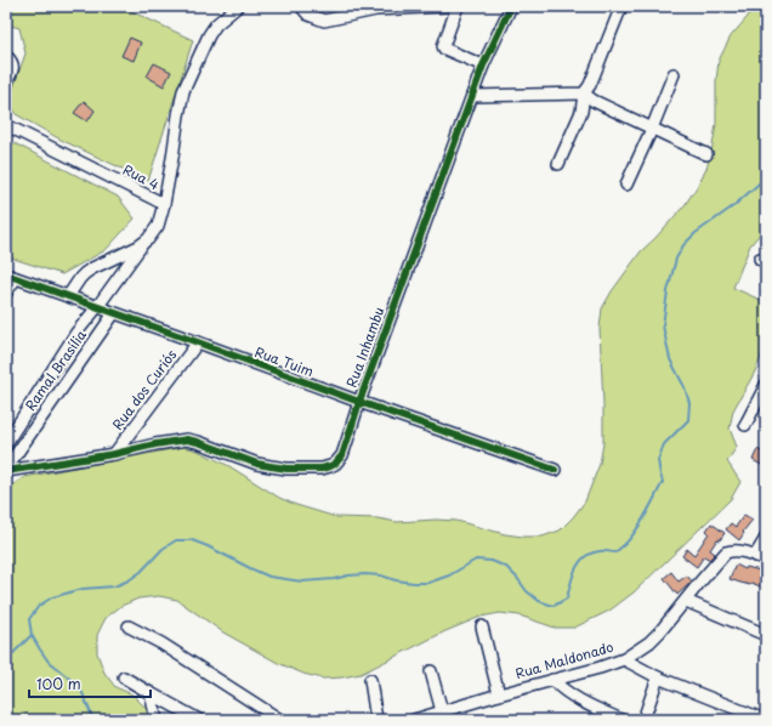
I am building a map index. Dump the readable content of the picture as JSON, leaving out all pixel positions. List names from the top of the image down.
{
  "streets": {
    "street": [
      "Rua 4",
      "Rua Inhambu",
      "Rua Tuim",
      "Ramal Brasília",
      "Rua dos Curiós",
      "Rua Maldonado"
    ]
  },
  "crossings": [
    ["Rua 4", "Rua Tuim"],
    ["Rua 4", "Ramal Brasília"],
    ["Rua Inhambu", "Rua Tuim"],
    ["Rua Inhambu", "Ramal Brasília"],
    ["Rua Inhambu", "Rua dos Curiós"],
    ["Rua Tuim", "Ramal Brasília"],
    ["Rua Tuim", "Rua dos Curiós"]
  ],
  "scale_bar": "100 m"
}
